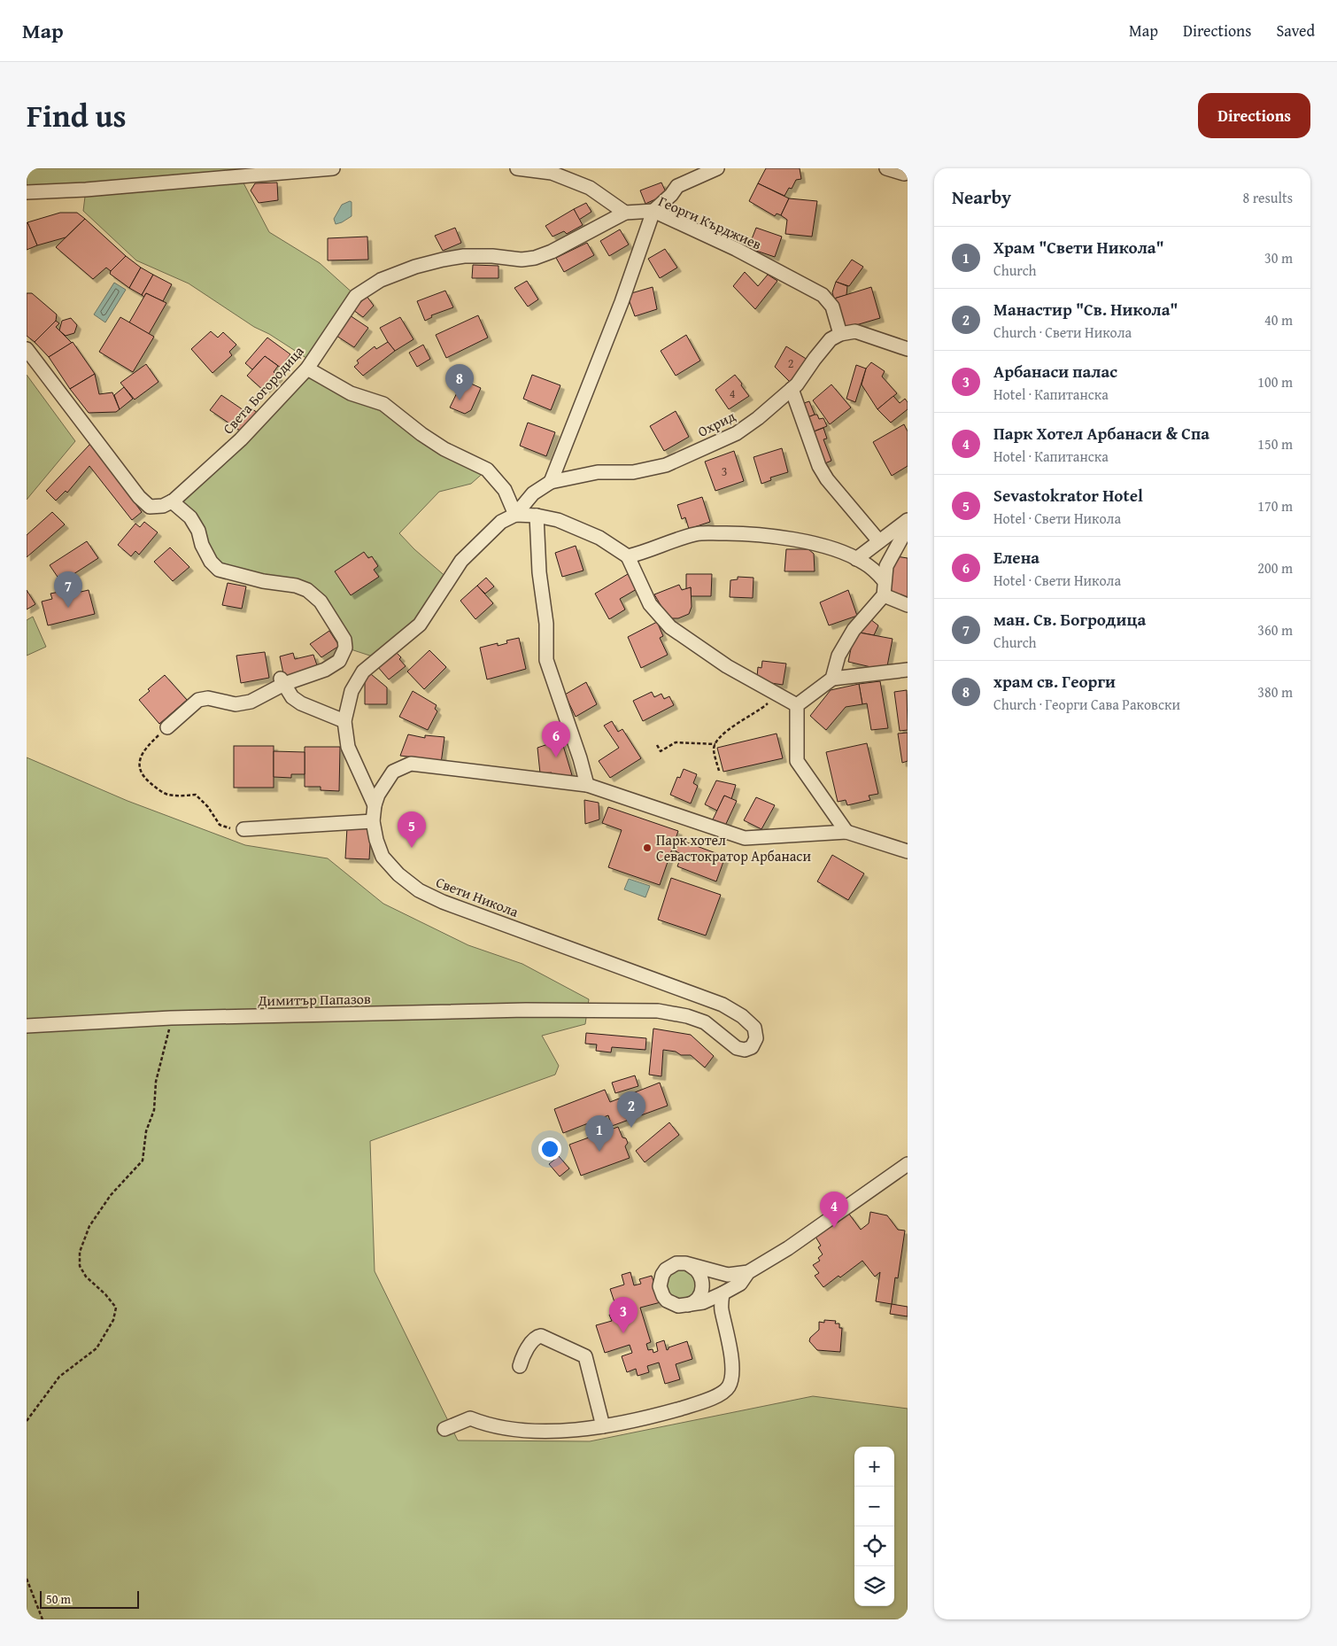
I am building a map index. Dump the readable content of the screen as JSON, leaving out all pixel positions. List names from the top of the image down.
{
  "streets": {
    "street": [
      "Георги Кърджиев",
      "Света Богородица",
      "Охрид",
      "Свети Никола",
      "Димитър Папазов"
    ]
  },
  "crossings": [
    ["Георги Кърджиев", "Света Богородица"],
    ["Георги Кърджиев", "Охрид"],
    ["Свети Никола", "Димитър Папазов"]
  ],
  "places": ["Парк хотел Севастократор Арбанаси"],
  "house_numbers": ["2", "4", "3"],
  "scale_bar": "50 m",
  "page": {
    "header": "Map",
    "nav": ["Map", "Directions", "Saved"],
    "title": "Find us",
    "buttons": "Directions",
    "heading": ["Nearby", "8 results"],
    "list": [
      {
        "mark": "1",
        "name": "Храм \"Свети Никола\"",
        "note": "Church",
        "value": "30 m"
      },
      {
        "mark": "2",
        "name": "Манастир \"Св. Никола\"",
        "note": "Church · Свети Никола",
        "value": "40 m"
      },
      {
        "mark": "3",
        "name": "Арбанаси палас",
        "note": "Hotel · Капитанска",
        "value": "100 m"
      },
      {
        "mark": "4",
        "name": "Парк Хотел Арбанаси & Спа",
        "note": "Hotel · Капитанска",
        "value": "150 m"
      },
      {
        "mark": "5",
        "name": "Sevastokrator Hotel",
        "note": "Hotel · Свети Никола",
        "value": "170 m"
      },
      {
        "mark": "6",
        "name": "Елена",
        "note": "Hotel · Свети Никола",
        "value": "200 m"
      },
      {
        "mark": "7",
        "name": "ман. Св. Богродица",
        "note": "Church",
        "value": "360 m"
      },
      {
        "mark": "8",
        "name": "храм св. Георги",
        "note": "Church · Георги Сава Раковски",
        "value": "380 m"
      }
    ],
    "pins": [
      "8",
      "7",
      "6",
      "5",
      "2",
      "1",
      "4",
      "3"
    ],
    "map_buttons": ["+", "−"],
    "scale": "50 m"
  }
}
